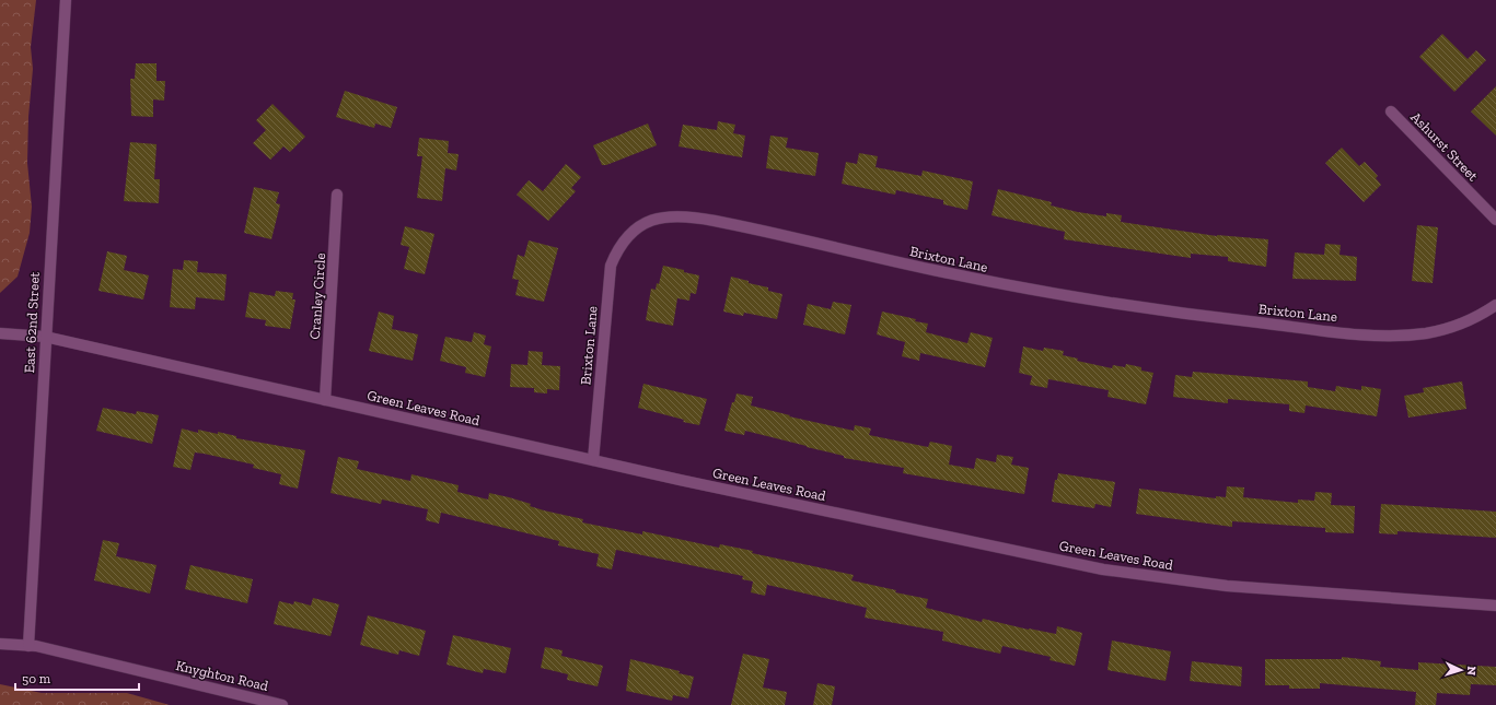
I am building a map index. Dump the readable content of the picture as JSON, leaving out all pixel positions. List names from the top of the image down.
{
  "streets": {
    "street": [
      "Ashurst Street",
      "Brixton Lane",
      "Cranley Circle",
      "East 62nd Street",
      "Green Leaves Road",
      "Knyghton Road"
    ]
  },
  "crossings": [
    ["Brixton Lane", "Green Leaves Road"],
    ["Cranley Circle", "Green Leaves Road"],
    ["East 62nd Street", "Green Leaves Road"],
    ["East 62nd Street", "Knyghton Road"]
  ],
  "scale_bar": "50 m",
  "north": "right"
}
